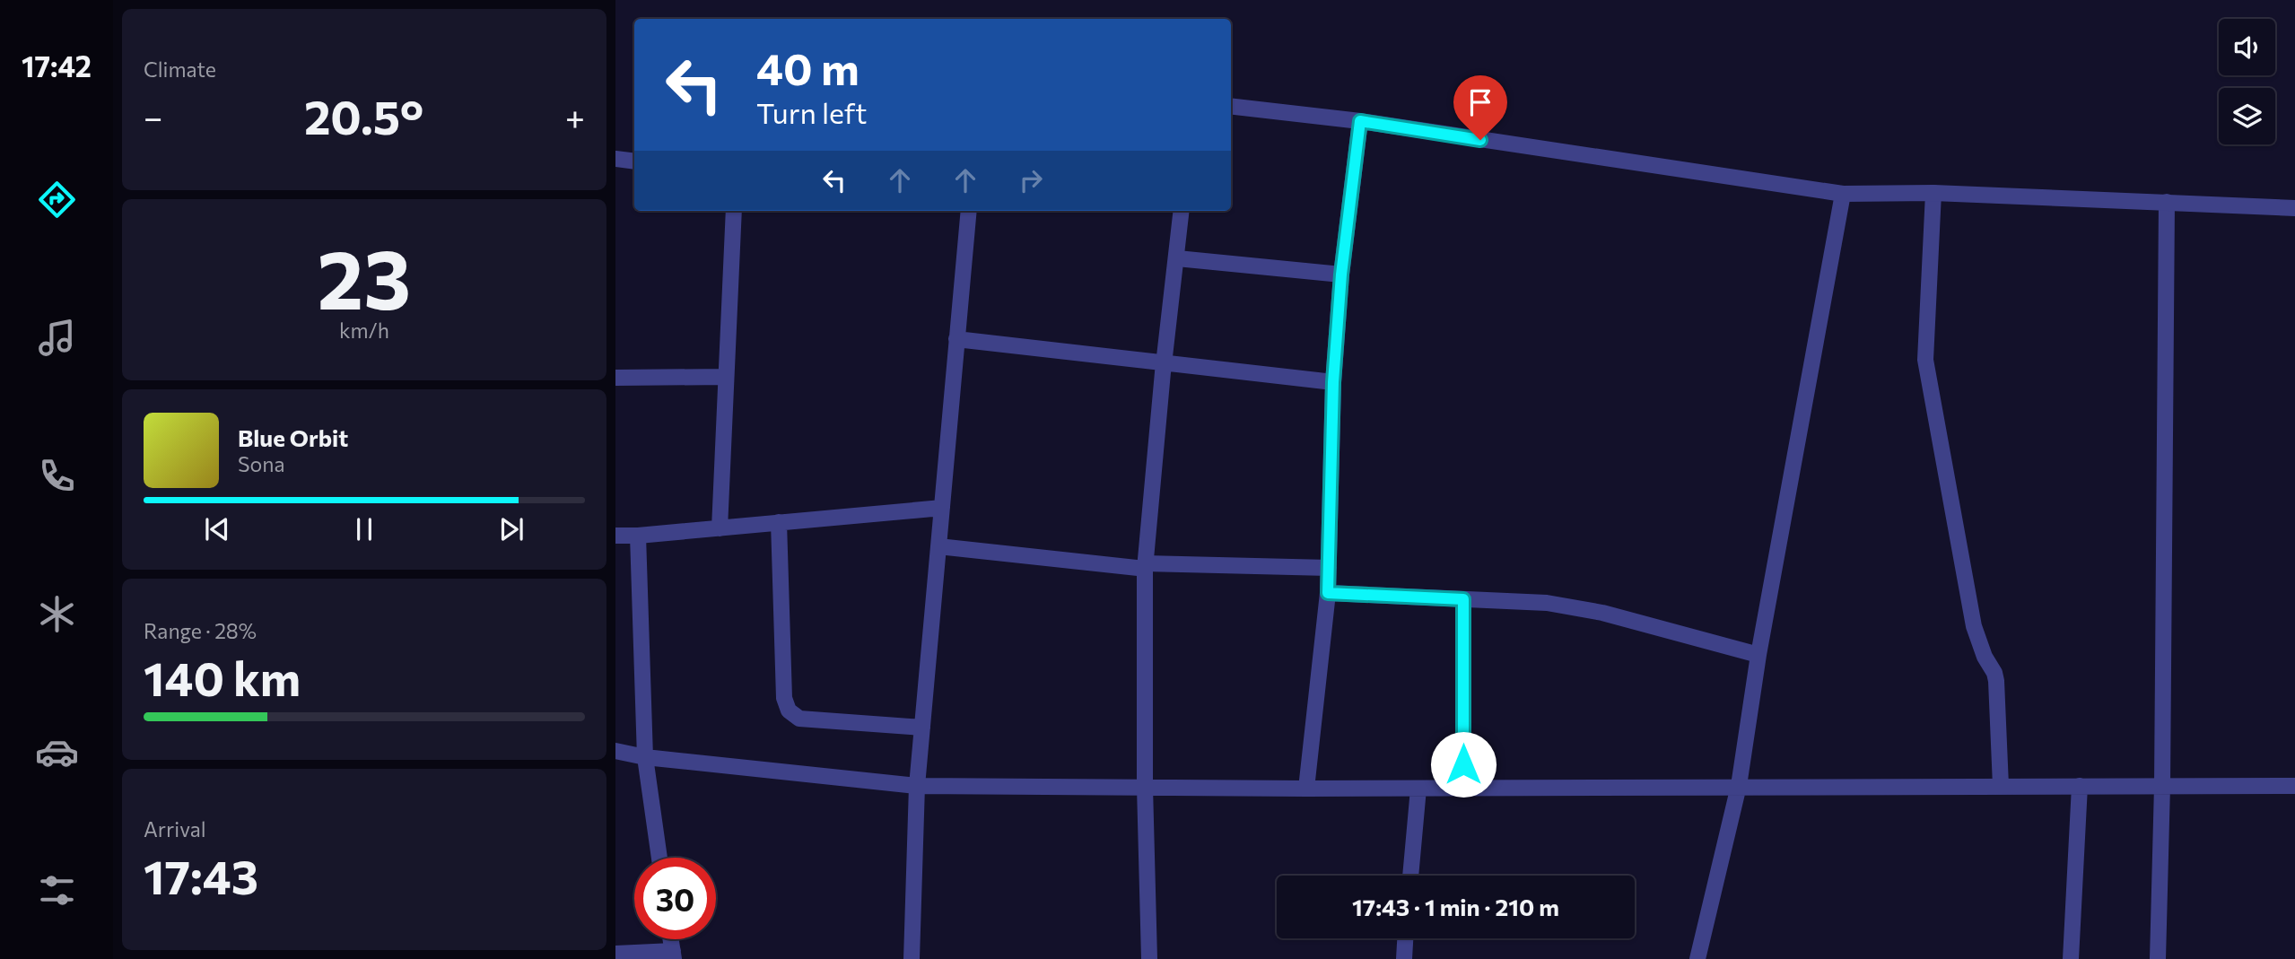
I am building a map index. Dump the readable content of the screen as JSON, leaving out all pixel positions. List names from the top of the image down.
{
  "page": {
    "tabs": "17:42",
    "tile": [
      "Climate",
      ["23", "km/h"],
      ["Range · 28%", "140 km"],
      ["Arrival", "17:43"]
    ],
    "turn": ["40 m", "Turn left"],
    "heat": ["−", "20.5°", "+"],
    "song": ["Blue Orbit", "Sona"],
    "limit": "30",
    "trip": "17:43 · 1 min · 210 m"
  }
}
